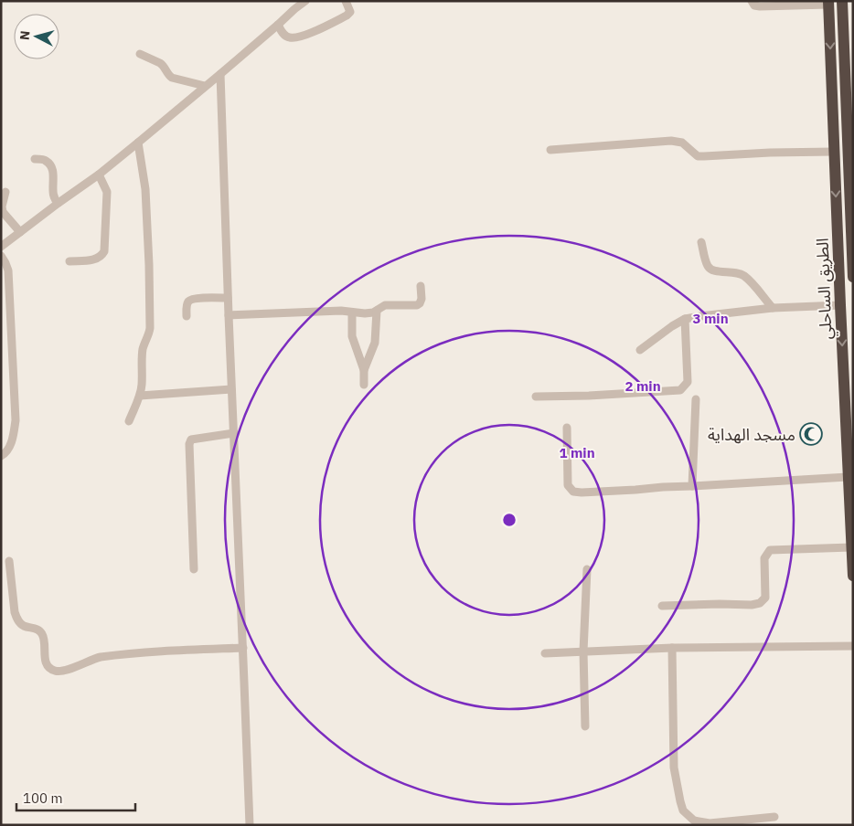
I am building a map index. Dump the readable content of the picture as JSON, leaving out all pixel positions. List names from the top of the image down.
{
  "streets": {
    "highway": ["الطريق الساحلي"]
  },
  "places": {
    "mosque": ["مسجد الهداية"]
  },
  "scale_bar": "100 m",
  "north": "left",
  "rings": ["3 min", "2 min", "1 min"]
}
